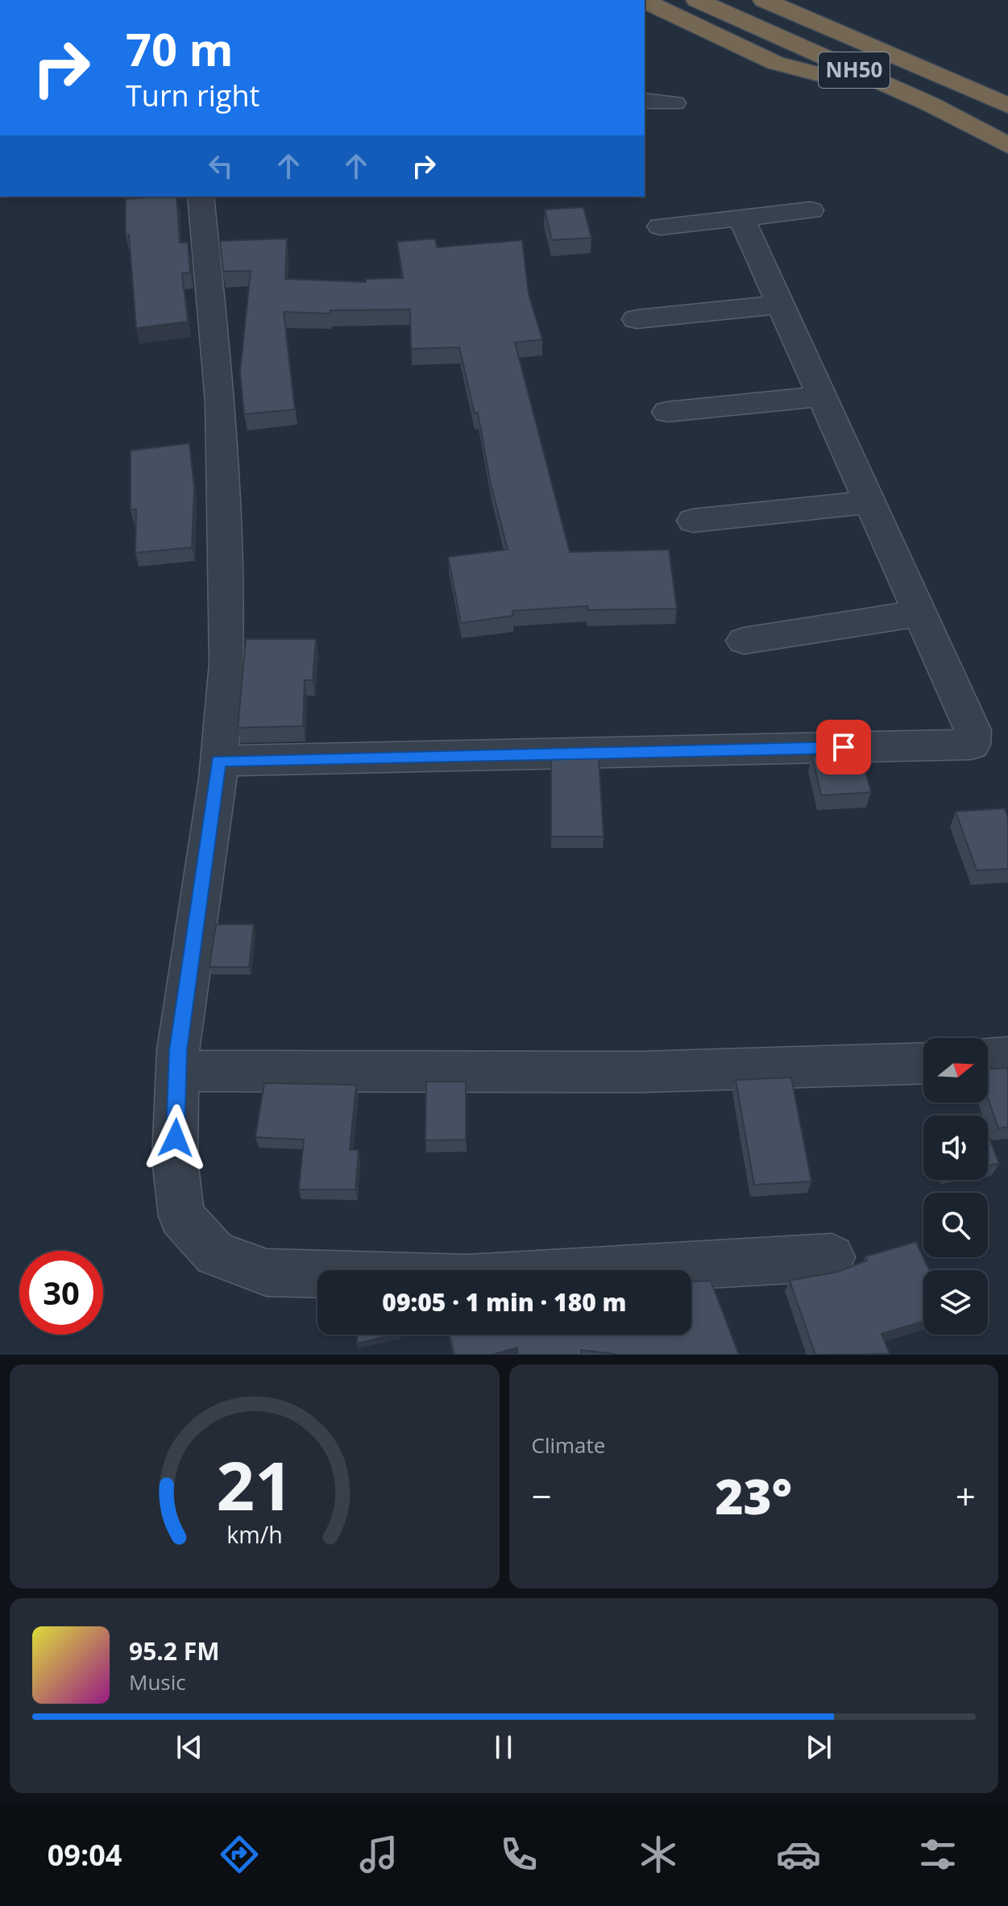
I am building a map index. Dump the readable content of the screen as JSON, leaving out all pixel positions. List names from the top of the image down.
{
  "streets": {
    "highway": ["NH50"]
  },
  "north": "right",
  "page": {
    "turn": ["70 m", "Turn right"],
    "limit": "30",
    "trip": "09:05 · 1 min · 180 m",
    "tile": "Climate",
    "heat": ["−", "23°", "+"],
    "song": ["95.2 FM", "Music"],
    "tabs": "09:04",
    "gauge": ["21", "km/h"]
  }
}
